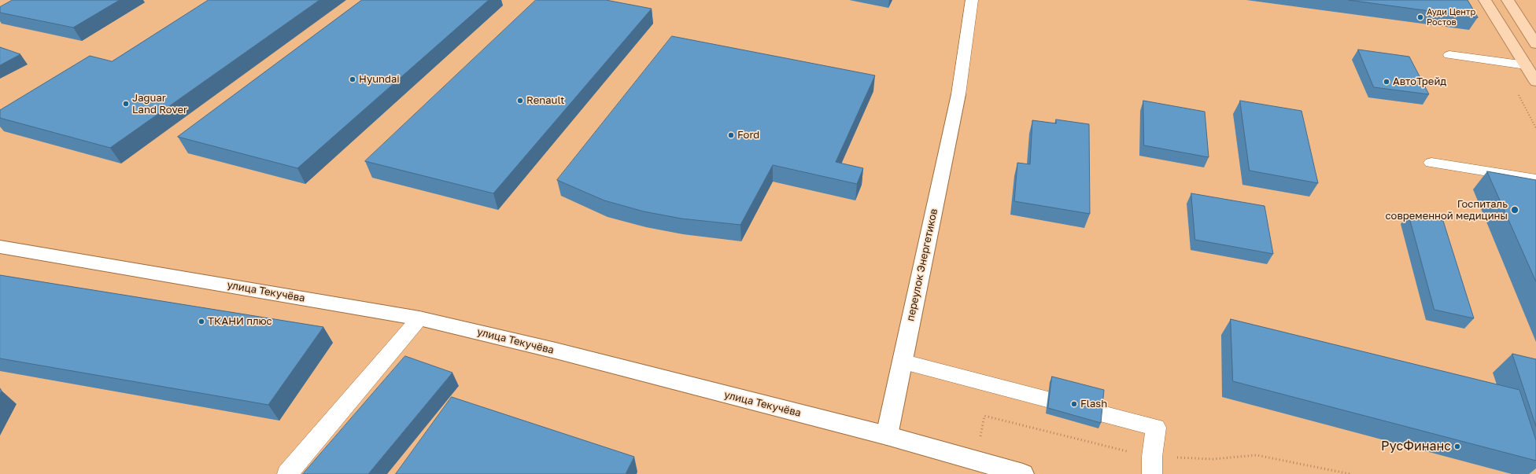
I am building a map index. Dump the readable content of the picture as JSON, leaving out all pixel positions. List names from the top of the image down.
{
  "streets": {
    "main road": ["переулок Энергетиков", "улица Текучёва"]
  },
  "crossings": [
    ["переулок Энергетиков", "улица Текучёва"]
  ],
  "places": [
    "Ауди Центр Ростов",
    "Hyundai",
    "АвтоТрейд",
    "Renault",
    "Jaguar Land Rover",
    "Ford",
    "Госпиталь современной медицины",
    "ТКАНИ плюс",
    "Flash",
    "РусФинанс"
  ]
}
